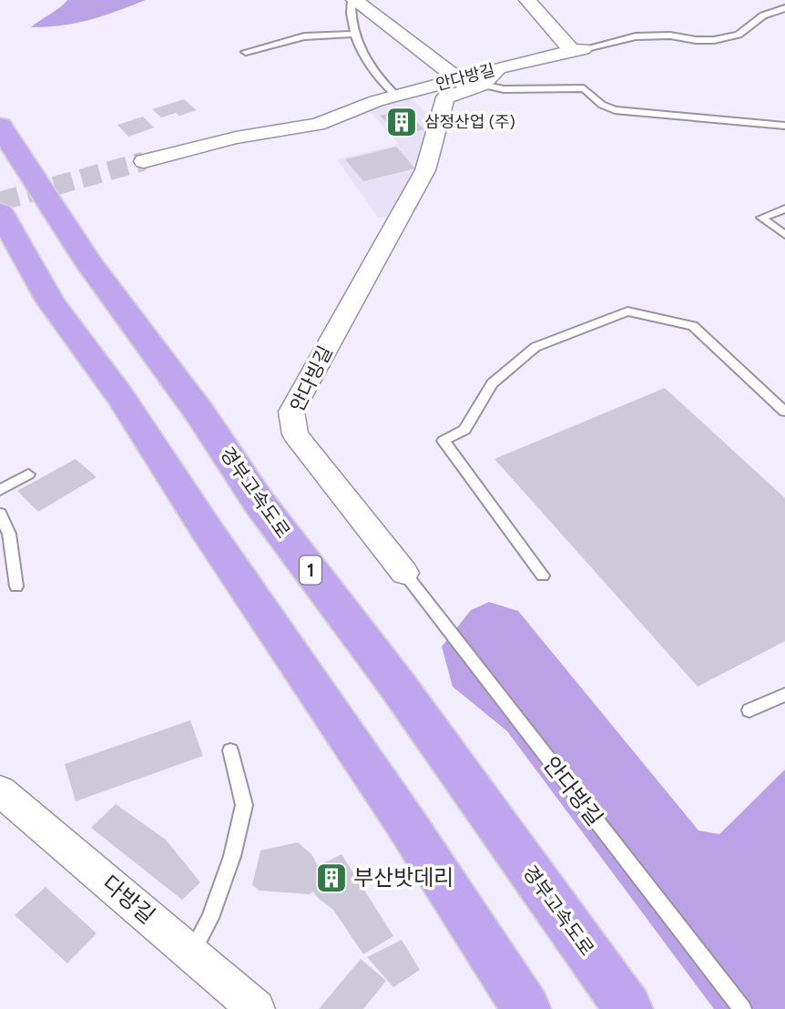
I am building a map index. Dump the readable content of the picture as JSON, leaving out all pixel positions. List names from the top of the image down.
{
  "streets": {
    "highway": ["경부고속도로", "1"],
    "street": ["안다방길", "안다빙길", "다방길"]
  },
  "crossings": [
    ["안다방길", "안다빙길"]
  ],
  "places": {
    "building": ["삼정산업 (주)", "부산밧데리"]
  }
}
